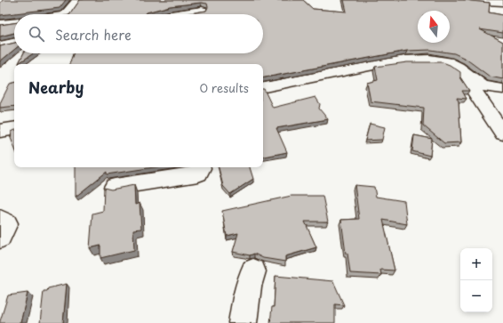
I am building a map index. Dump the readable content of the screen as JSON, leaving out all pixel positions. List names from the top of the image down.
{
  "north": "top",
  "page": {
    "search": "Search here",
    "heading": ["Nearby", "0 results"],
    "map_buttons": ["+", "−"]
  }
}
